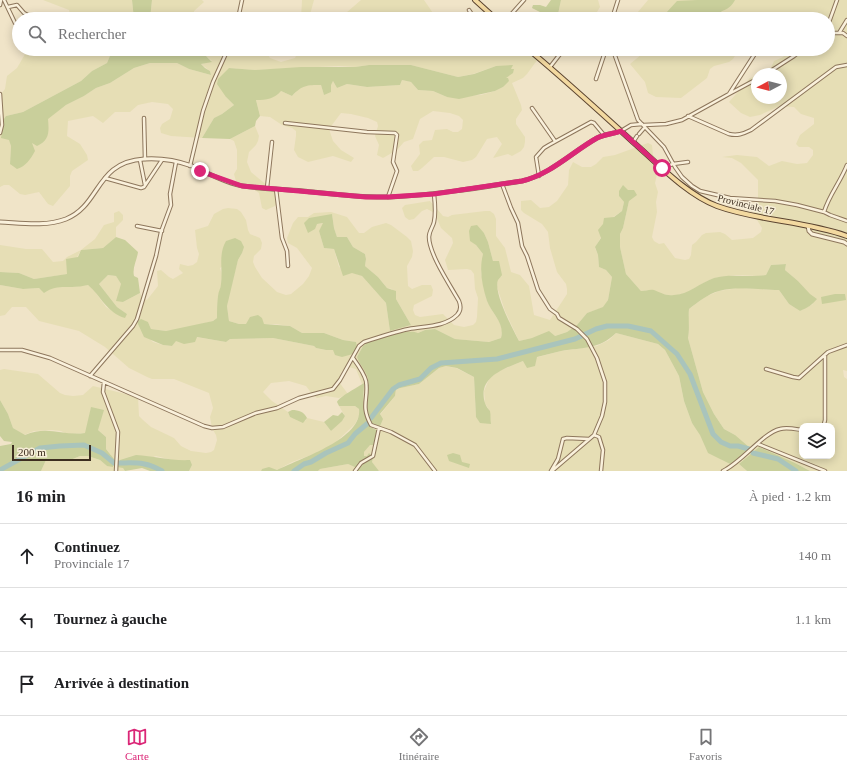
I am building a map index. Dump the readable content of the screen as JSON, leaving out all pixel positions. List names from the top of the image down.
{
  "streets": {
    "main road": ["Provinciale 17"]
  },
  "scale_bar": "200 m",
  "north": "left",
  "page": {
    "search": "Rechercher",
    "scale": "200 m",
    "heading": ["16 min", "À pied · 1.2 km"],
    "list": [
      ["Continuez", "Provinciale 17", "140 m"],
      ["Tournez à gauche", "1.1 km"],
      "Arrivée à destination"
    ],
    "nav": ["Carte", "Itinéraire", "Favoris"]
  }
}
